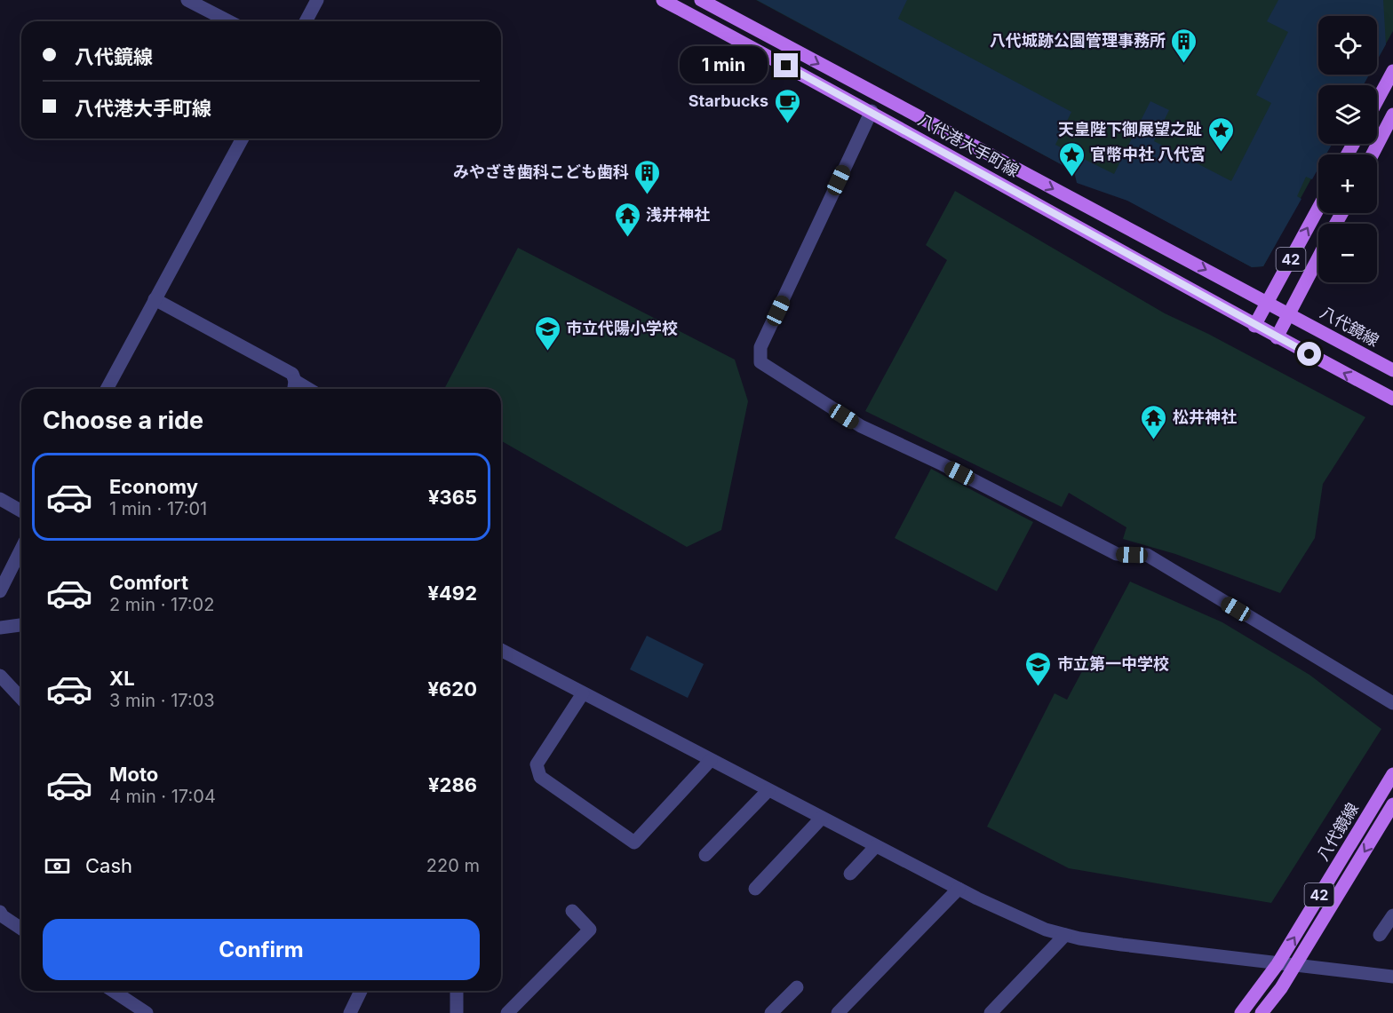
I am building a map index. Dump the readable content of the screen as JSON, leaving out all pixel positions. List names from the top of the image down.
{
  "streets": {
    "main road": ["八代港大手町線", "42", "八代鏡線"]
  },
  "crossings": [
    ["八代港大手町線", "42"],
    ["八代港大手町線", "八代鏡線"],
    ["42", "八代鏡線"]
  ],
  "places": {
    "building": ["八代城跡公園管理事務所", "みやざき歯科こども歯科"],
    "cafe": ["Starbucks"],
    "place": ["天皇陛下御展望之趾", "官幣中社 八代宮"],
    "temple": ["浅井神社", "松井神社"],
    "school or university": ["市立代陽小学校", "市立第一中学校"]
  },
  "page": {
    "map_buttons": ["+", "−"],
    "banner": ["八代鏡線", "八代港大手町線"],
    "bubble": "1 min",
    "heading": "Choose a ride",
    "list": [
      {
        "name": "Economy",
        "note": "1 min · 17:01",
        "value": "¥365"
      },
      {
        "name": "Comfort",
        "note": "2 min · 17:02",
        "value": "¥492"
      },
      {
        "name": "XL",
        "note": "3 min · 17:03",
        "value": "¥620"
      },
      {
        "name": "Moto",
        "note": "4 min · 17:04",
        "value": "¥286"
      }
    ],
    "pay": ["Cash", "220 m"],
    "buttons": "Confirm"
  }
}
